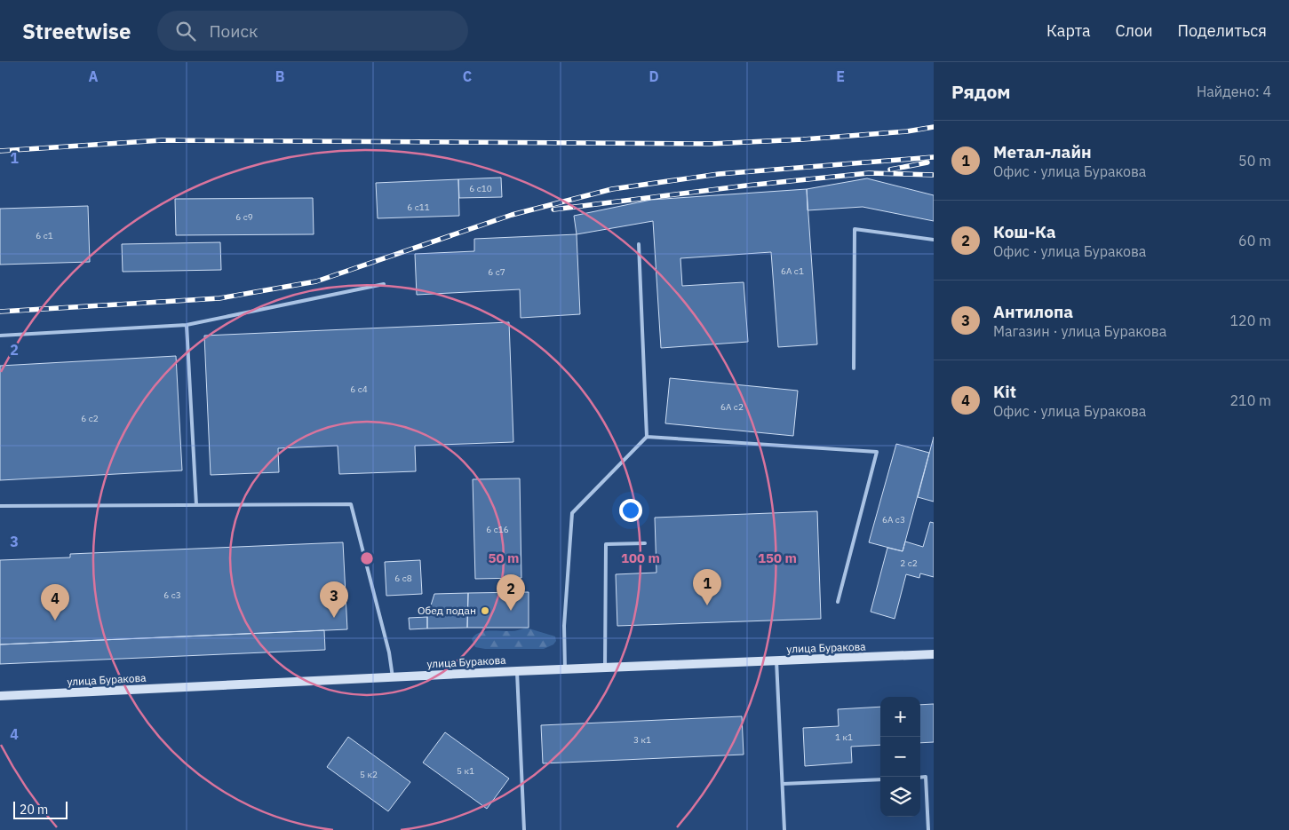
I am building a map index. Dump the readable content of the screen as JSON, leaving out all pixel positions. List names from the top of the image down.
{
  "streets": {
    "street": ["улица Буракова"]
  },
  "places": ["Обед подан"],
  "house_numbers": [
    "6 с10",
    "6 с11",
    "6 с9",
    "6 с1",
    "6А с1",
    "6 с7",
    "6 с4",
    "6А с2",
    "6 с2",
    "6А с3",
    "6 с16",
    "2 с2",
    "6 с8",
    "6 с3",
    "1 к1",
    "3 к1",
    "5 к1",
    "5 к2"
  ],
  "scale_bar": "20 m",
  "page": {
    "header": "Streetwise",
    "search": "Поиск",
    "nav": ["Карта", "Слои", "Поделиться"],
    "heading": ["Рядом", "Найдено: 4"],
    "list": [
      {
        "mark": "1",
        "name": "Метал-лайн",
        "note": "Офис · улица Буракова",
        "value": "50 m"
      },
      {
        "mark": "2",
        "name": "Кош-Ка",
        "note": "Офис · улица Буракова",
        "value": "60 m"
      },
      {
        "mark": "3",
        "name": "Антилопа",
        "note": "Магазин · улица Буракова",
        "value": "120 m"
      },
      {
        "mark": "4",
        "name": "Kit",
        "note": "Офис · улица Буракова",
        "value": "210 m"
      }
    ],
    "pins": [
      "1",
      "2",
      "3",
      "4"
    ],
    "map_buttons": ["+", "−"],
    "scale": "20 m"
  },
  "grid": {
    "columns": [
      "A",
      "B",
      "C",
      "D",
      "E"
    ],
    "rows": [
      "1",
      "2",
      "3",
      "4"
    ]
  },
  "rings": ["50 m", "100 m", "150 m"]
}
